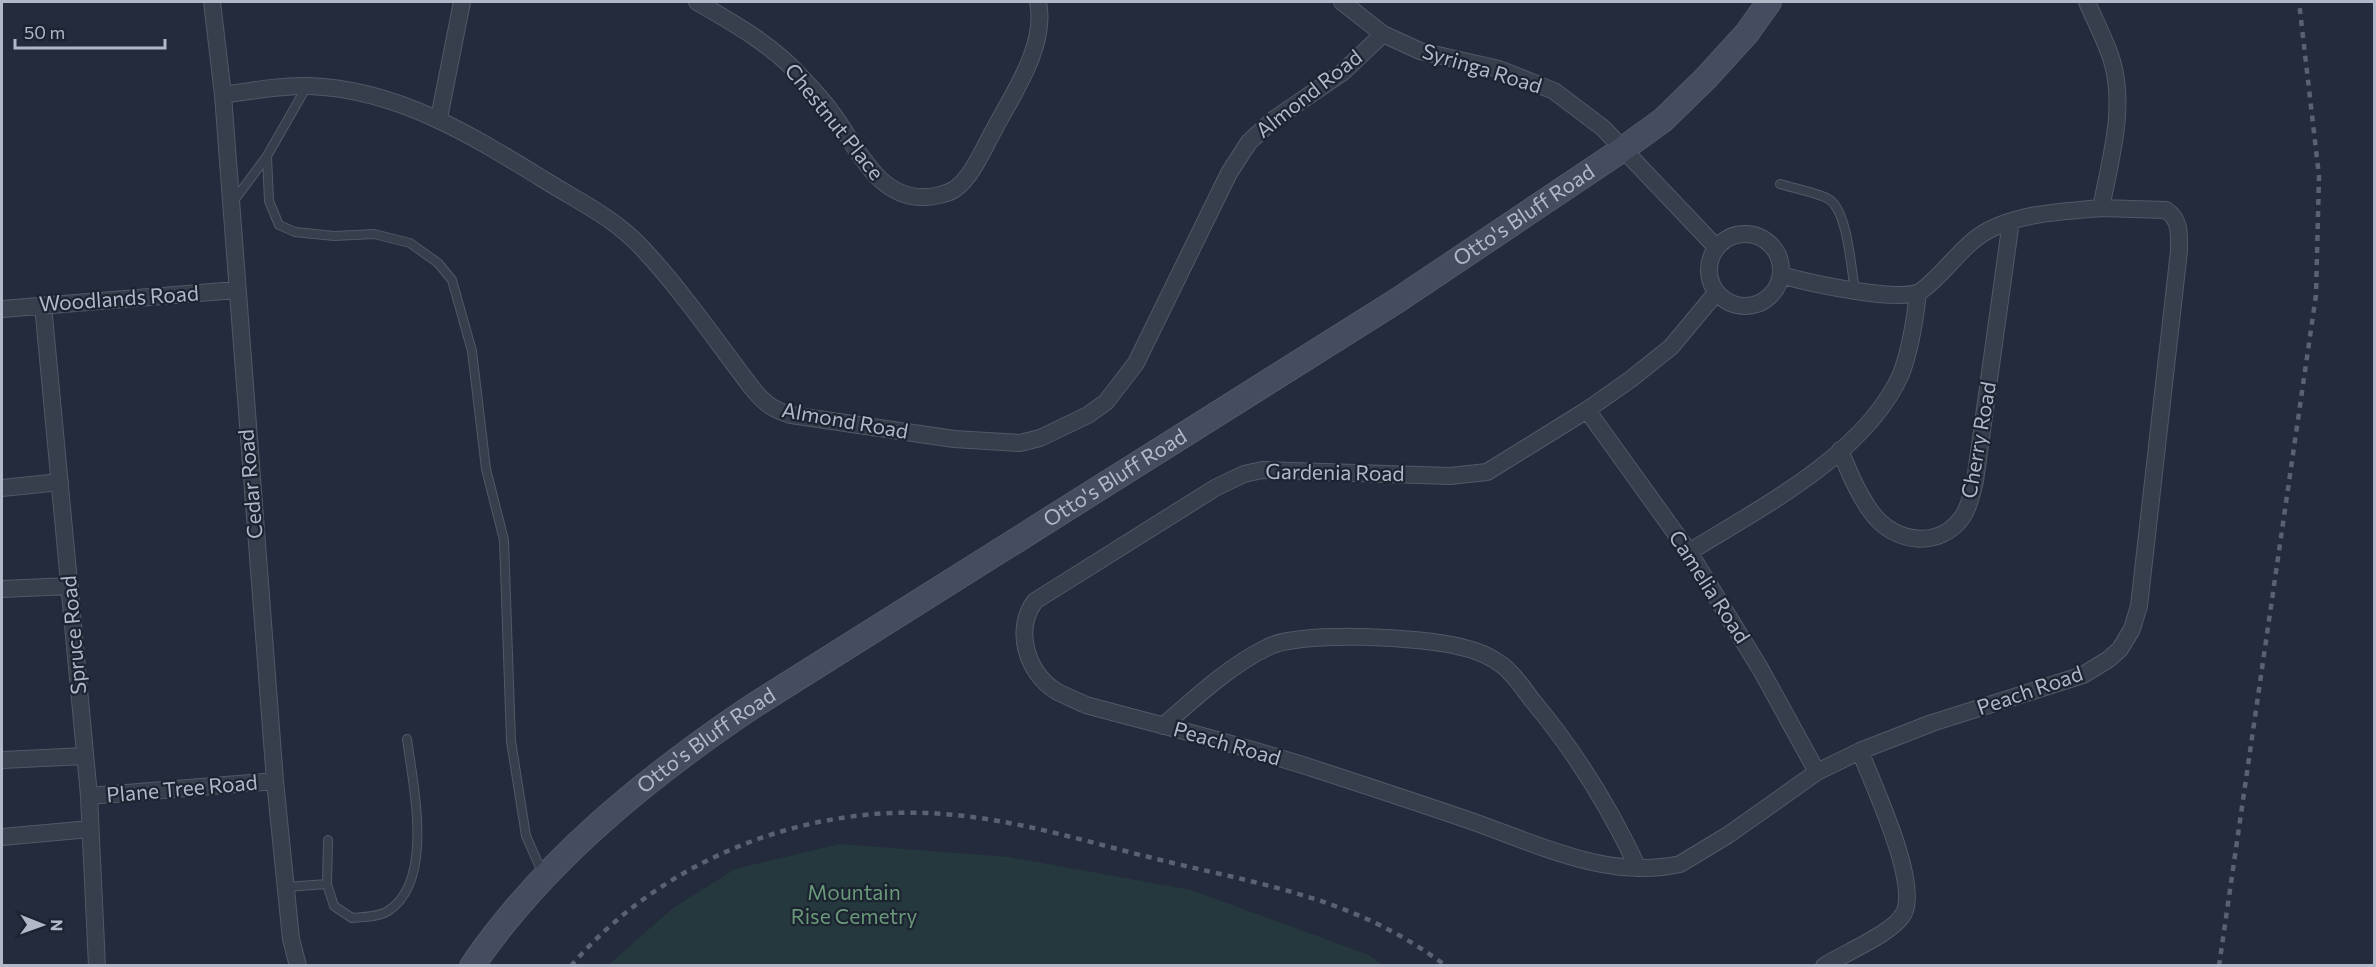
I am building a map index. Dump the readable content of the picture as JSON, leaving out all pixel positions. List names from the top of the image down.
{
  "streets": {
    "main road": ["Otto's Bluff Road"],
    "street": [
      "Syringa Road",
      "Almond Road",
      "Chestnut Place",
      "Woodlands Road",
      "Cherry Road",
      "Gardenia Road",
      "Cedar Road",
      "Camelia Road",
      "Spruce Road",
      "Peach Road",
      "Plane Tree Road"
    ]
  },
  "crossings": [
    ["Syringa Road", "Almond Road"],
    ["Syringa Road", "Otto's Bluff Road"],
    ["Syringa Road", "Gardenia Road"],
    ["Almond Road", "Cedar Road"],
    ["Woodlands Road", "Cedar Road"],
    ["Woodlands Road", "Spruce Road"],
    ["Gardenia Road", "Camelia Road"],
    ["Gardenia Road", "Peach Road"],
    ["Cedar Road", "Plane Tree Road"],
    ["Camelia Road", "Peach Road"],
    ["Spruce Road", "Plane Tree Road"]
  ],
  "parks": ["Mountain Rise Cemetry"],
  "scale_bar": "50 m",
  "north": "right"
}
